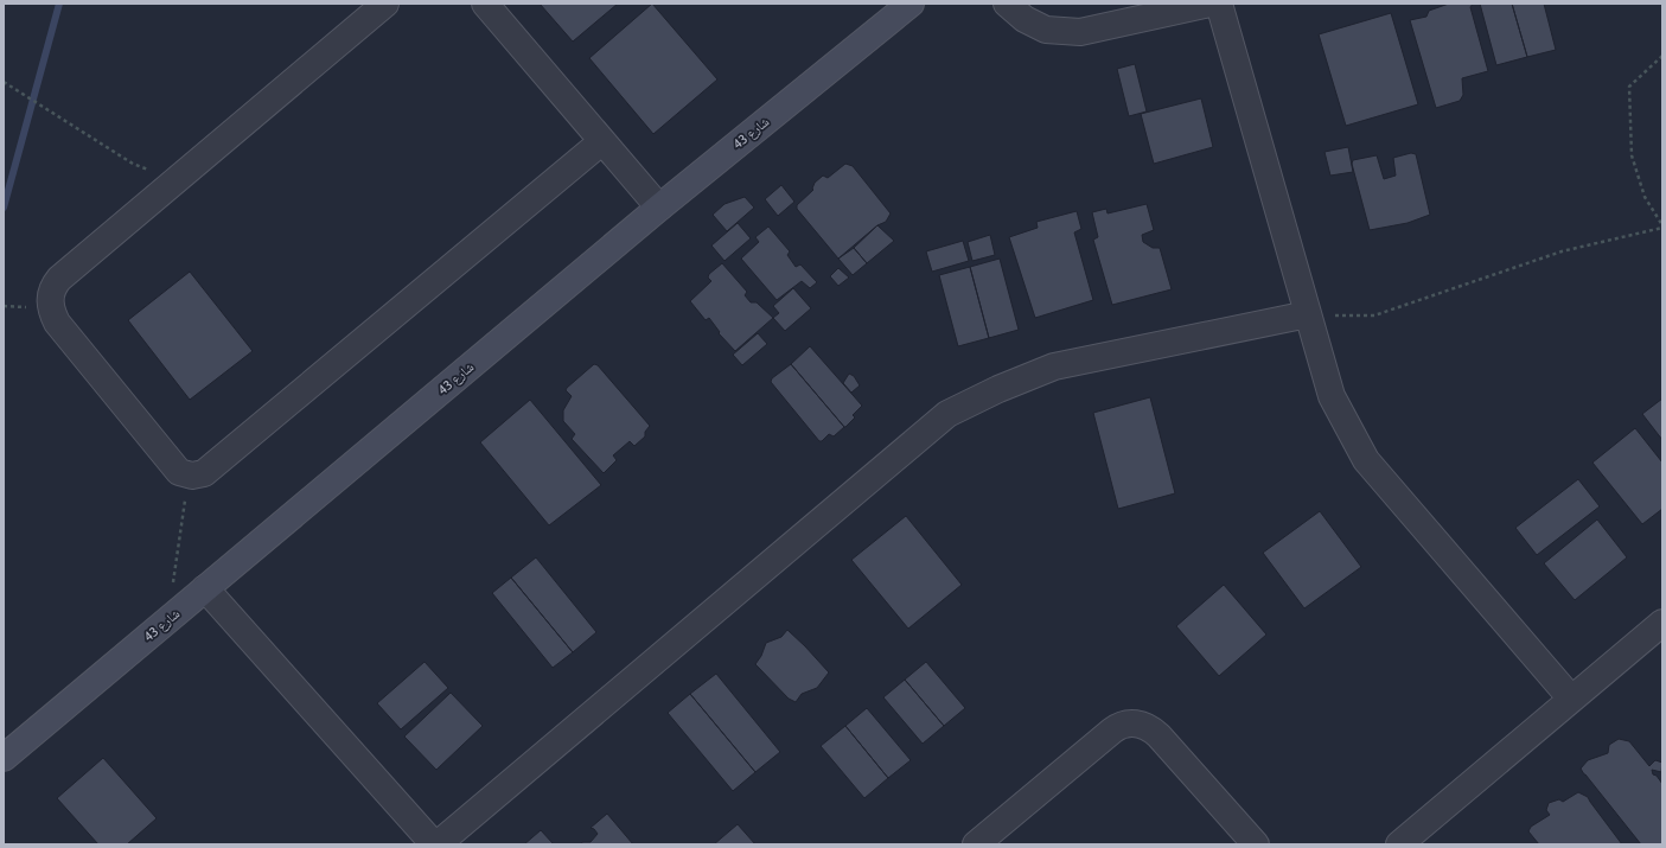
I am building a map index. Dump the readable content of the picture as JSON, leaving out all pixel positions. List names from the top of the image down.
{
  "streets": {
    "street": ["شارع 43"]
  }
}
